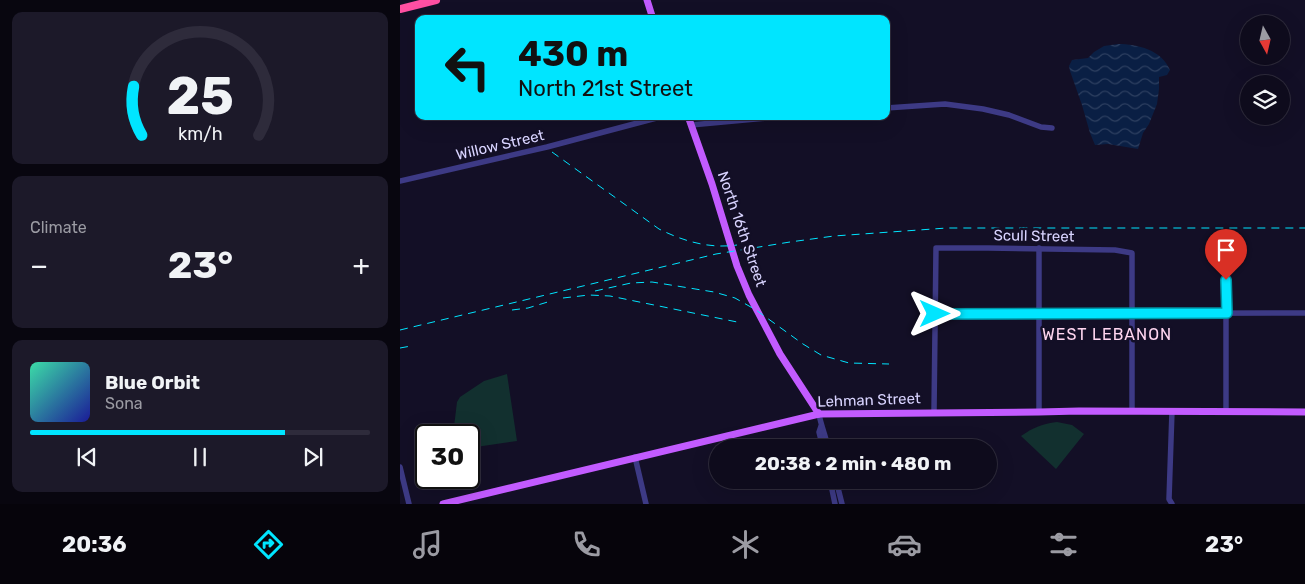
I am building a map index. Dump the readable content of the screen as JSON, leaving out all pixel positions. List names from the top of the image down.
{
  "streets": {
    "main road": ["North 16th Street", "Lehman Street"],
    "street": ["Willow Street", "Scull Street"]
  },
  "crossings": [
    ["North 16th Street", "Lehman Street"]
  ],
  "districts": ["WEST LEBANON"],
  "north": "bottom",
  "page": {
    "turn": ["430 m", "North 21st Street"],
    "tile": "Climate",
    "heat": ["−", "23°", "+"],
    "song": ["Blue Orbit", "Sona"],
    "limit": "30",
    "trip": "20:38 · 2 min · 480 m",
    "tabs": ["20:36", "23°"],
    "gauge": ["25", "km/h"]
  }
}
